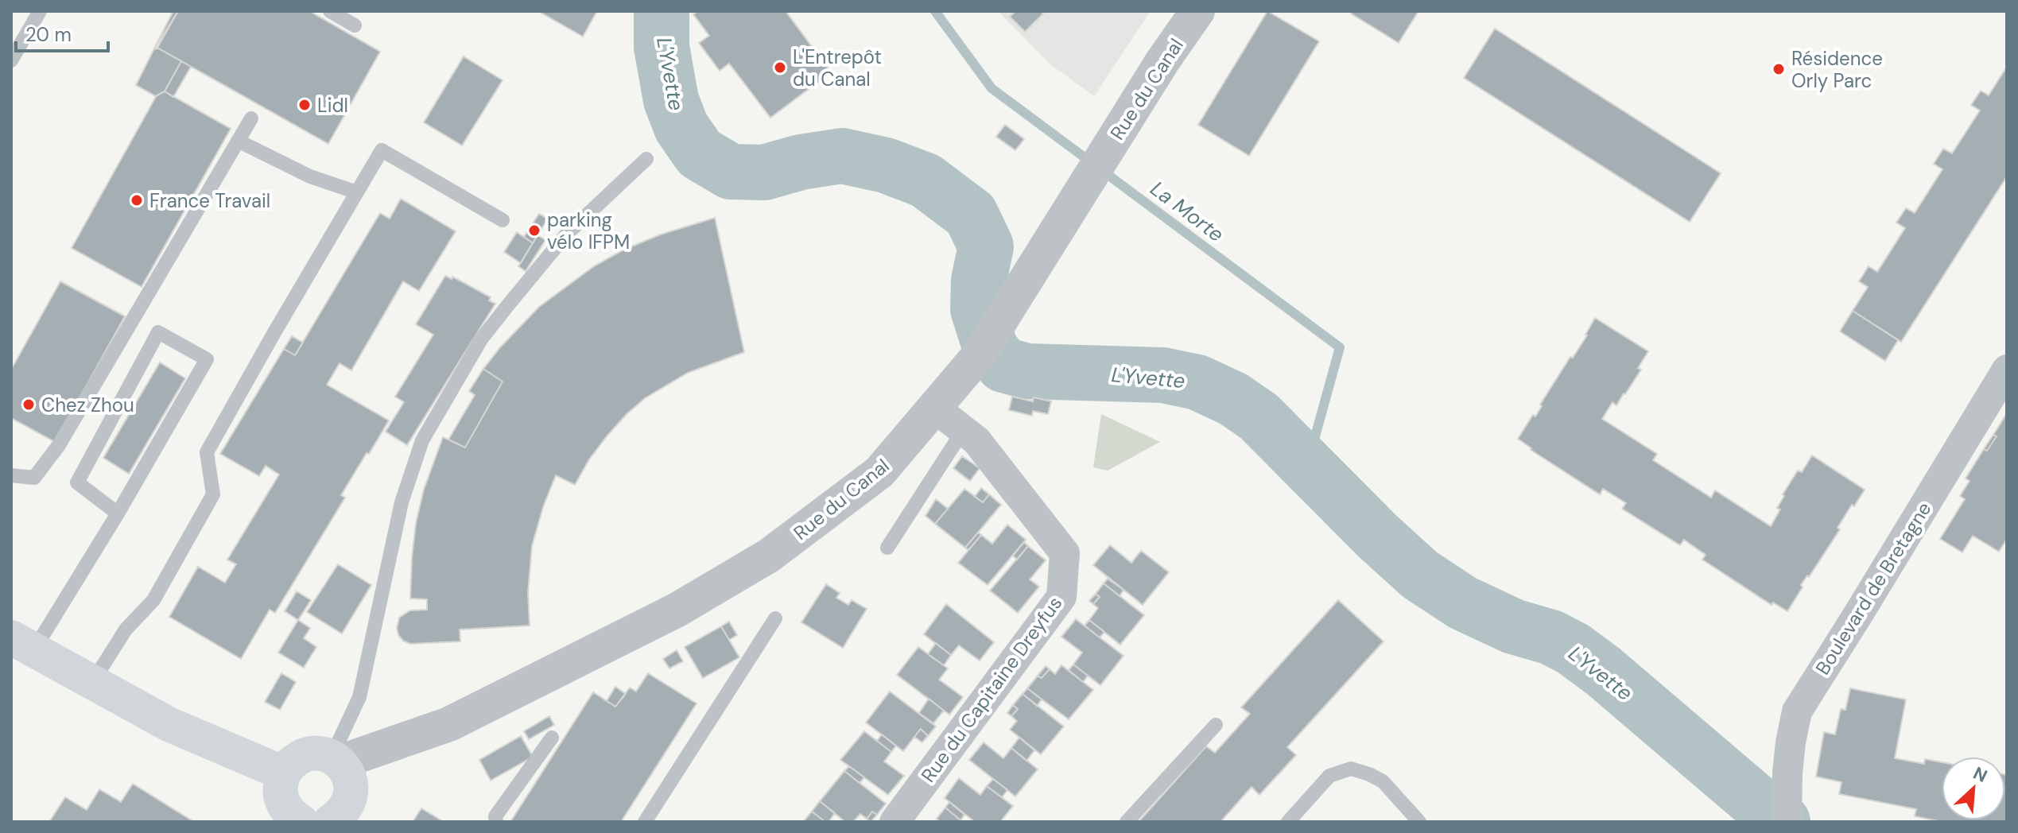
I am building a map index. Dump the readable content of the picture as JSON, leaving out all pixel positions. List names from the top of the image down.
{
  "streets": {
    "street": ["Rue du Canal", "Boulevard de Bretagne", "Rue du Capitaine Dreyfus"]
  },
  "crossings": [
    ["Rue du Canal", "Rue du Capitaine Dreyfus"]
  ],
  "water": ["L'Yvette", "La Morte"],
  "places": [
    "L'Entrepôt du Canal",
    "Résidence Orly Parc",
    "Lidl",
    "France Travail",
    "parking vélo IFPM",
    "Chez Zhou"
  ],
  "scale_bar": "20 m",
  "north": "top right"
}
